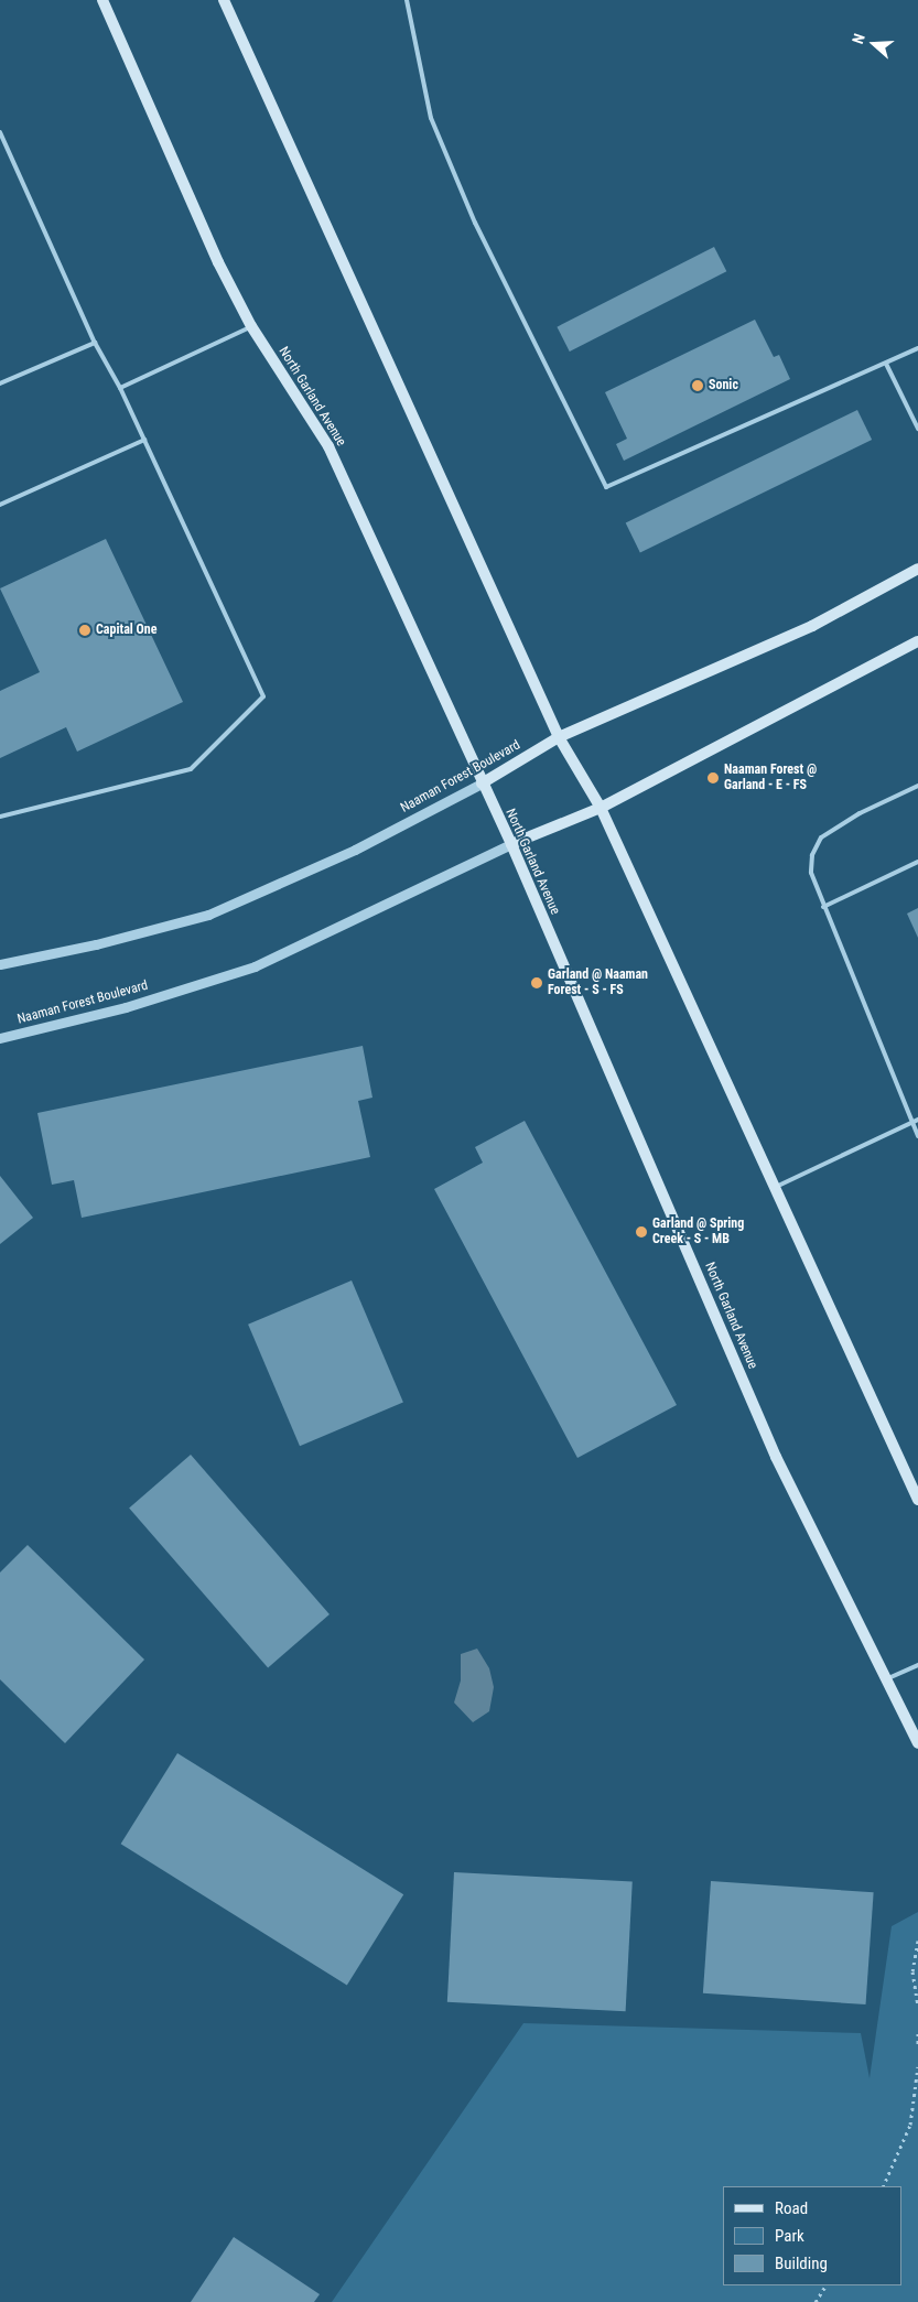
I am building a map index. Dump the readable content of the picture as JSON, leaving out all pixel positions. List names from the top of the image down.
{
  "streets": {
    "main road": ["North Garland Avenue", "Naaman Forest Boulevard"]
  },
  "crossings": [
    ["North Garland Avenue", "Naaman Forest Boulevard"]
  ],
  "places": [
    "Sonic",
    "Capital One",
    "Naaman Forest @ Garland - E - FS",
    "Garland @ Naaman Forest - S - FS",
    "Garland @ Spring Creek - S - MB"
  ],
  "legend": ["Road", "Park", "Building"],
  "north": "left"
}
